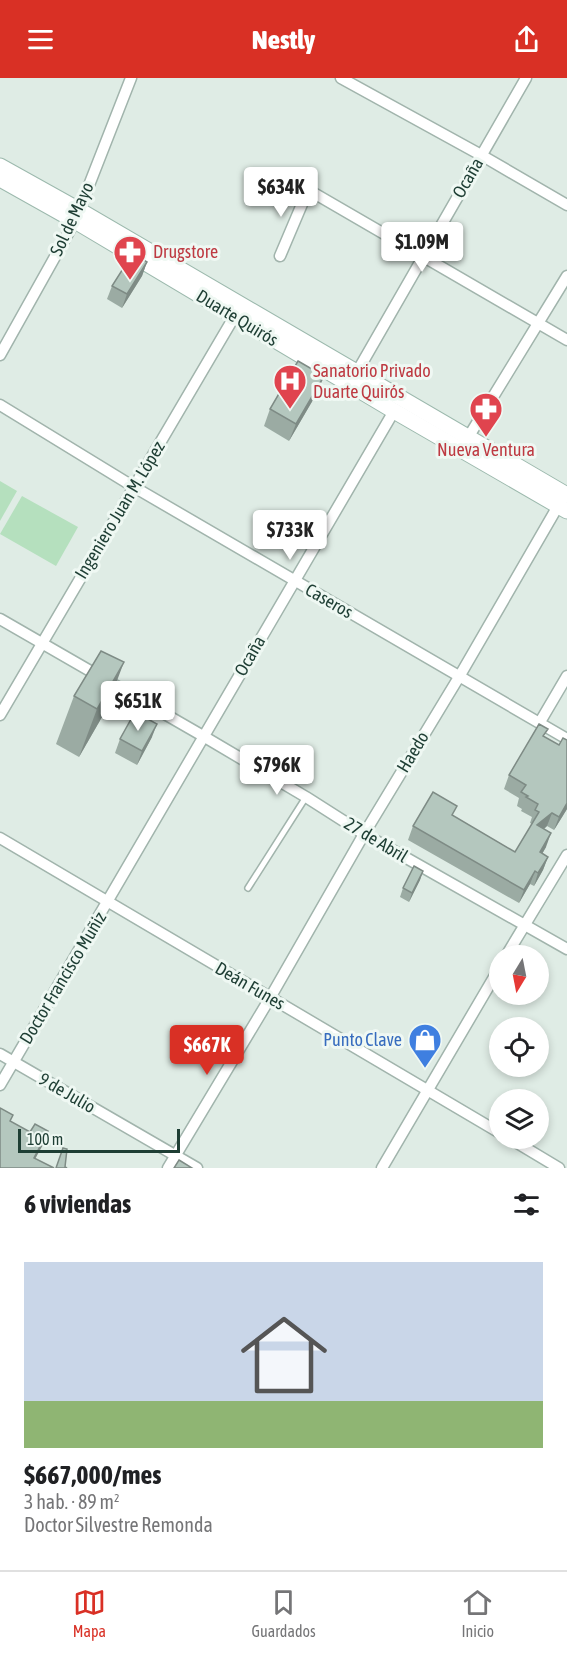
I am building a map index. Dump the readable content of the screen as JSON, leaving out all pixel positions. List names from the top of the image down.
{
  "streets": {
    "main road": ["Duarte Quirós"],
    "street": [
      "Ocaña",
      "Sol de Mayo",
      "Ingeniero Juan M. López",
      "Caseros",
      "Haedo",
      "27 de Abril",
      "Doctor Francisco Muñiz",
      "Deán Funes",
      "9 de Julio"
    ]
  },
  "crossings": [
    ["Ocaña", "Duarte Quirós"],
    ["Ocaña", "Caseros"],
    ["Ocaña", "27 de Abril"],
    ["Ocaña", "Doctor Francisco Muñiz"],
    ["Ocaña", "Deán Funes"],
    ["Sol de Mayo", "Duarte Quirós"],
    ["Duarte Quirós", "Ingeniero Juan M. López"],
    ["Duarte Quirós", "Haedo"],
    ["Ingeniero Juan M. López", "Caseros"],
    ["Ingeniero Juan M. López", "27 de Abril"],
    ["Caseros", "Haedo"],
    ["Haedo", "27 de Abril"],
    ["Haedo", "Deán Funes"],
    ["Haedo", "9 de Julio"],
    ["Doctor Francisco Muñiz", "Deán Funes"],
    ["Doctor Francisco Muñiz", "9 de Julio"]
  ],
  "places": {
    "pharmacy": ["Drugstore", "Nueva Ventura"],
    "hospital": ["Sanatorio Privado Duarte Quirós"],
    "shop": ["Punto Clave"]
  },
  "scale_bar": "100 m",
  "north": "bottom",
  "page": {
    "header": "Nestly",
    "price": [
      "$634K",
      "$1.09M",
      "$733K",
      "$651K",
      "$796K",
      "$667K"
    ],
    "scale": "100 m",
    "heading": "6 viviendas",
    "list": [
      {
        "name": "$667,000/mes",
        "note": "3 hab. · 89 m² · Doctor Silvestre Remonda"
      }
    ],
    "tabs": ["Mapa", "Guardados", "Inicio"]
  }
}
